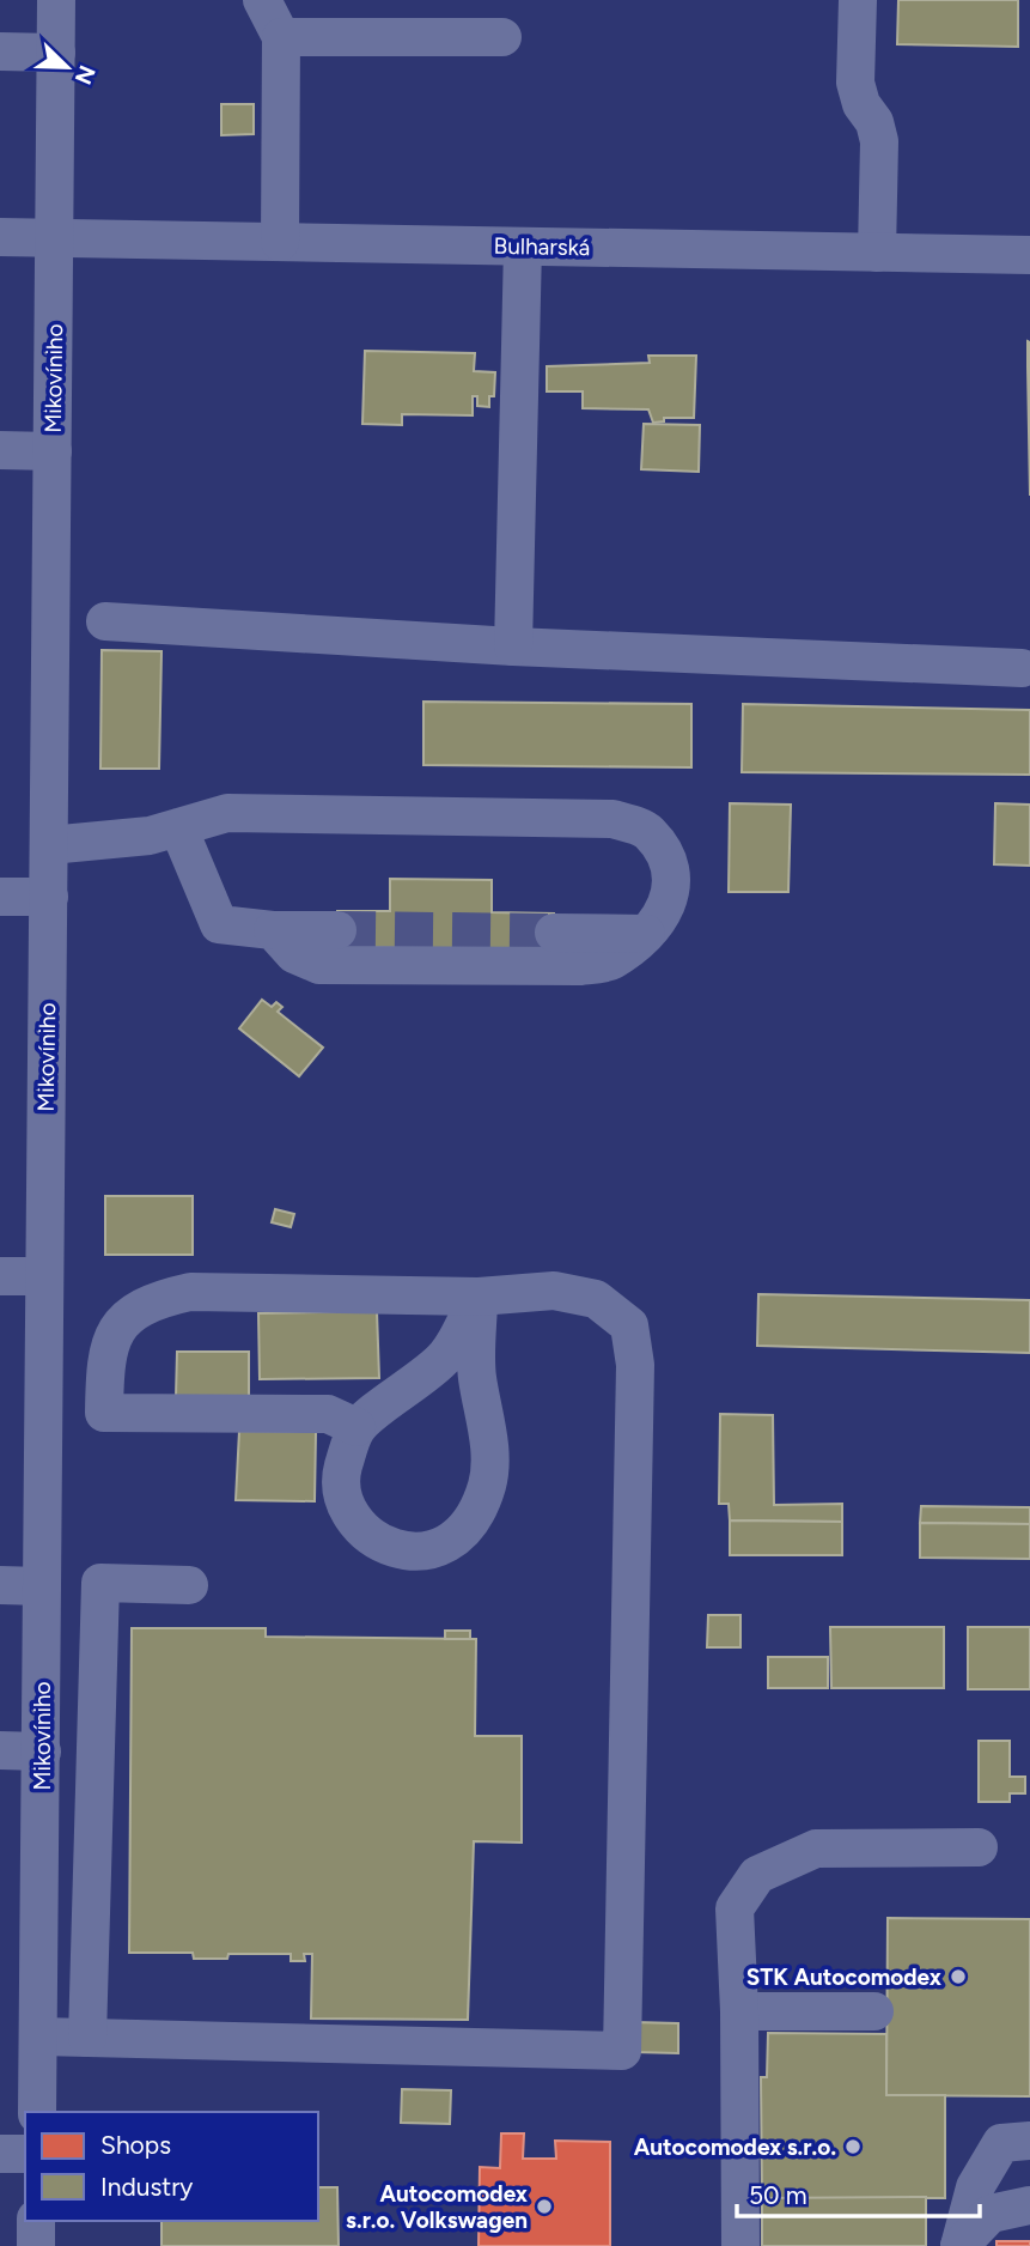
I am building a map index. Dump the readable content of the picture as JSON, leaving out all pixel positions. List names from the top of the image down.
{
  "streets": {
    "street": ["Bulharská", "Mikovíniho"]
  },
  "crossings": [
    ["Bulharská", "Mikovíniho"]
  ],
  "places": ["STK Autocomodex", "Autocomodex s.r.o.", "Autocomodex s.r.o. Volkswagen"],
  "legend": ["Shops", "Industry"],
  "scale_bar": "50 m",
  "north": "bottom right"
}
